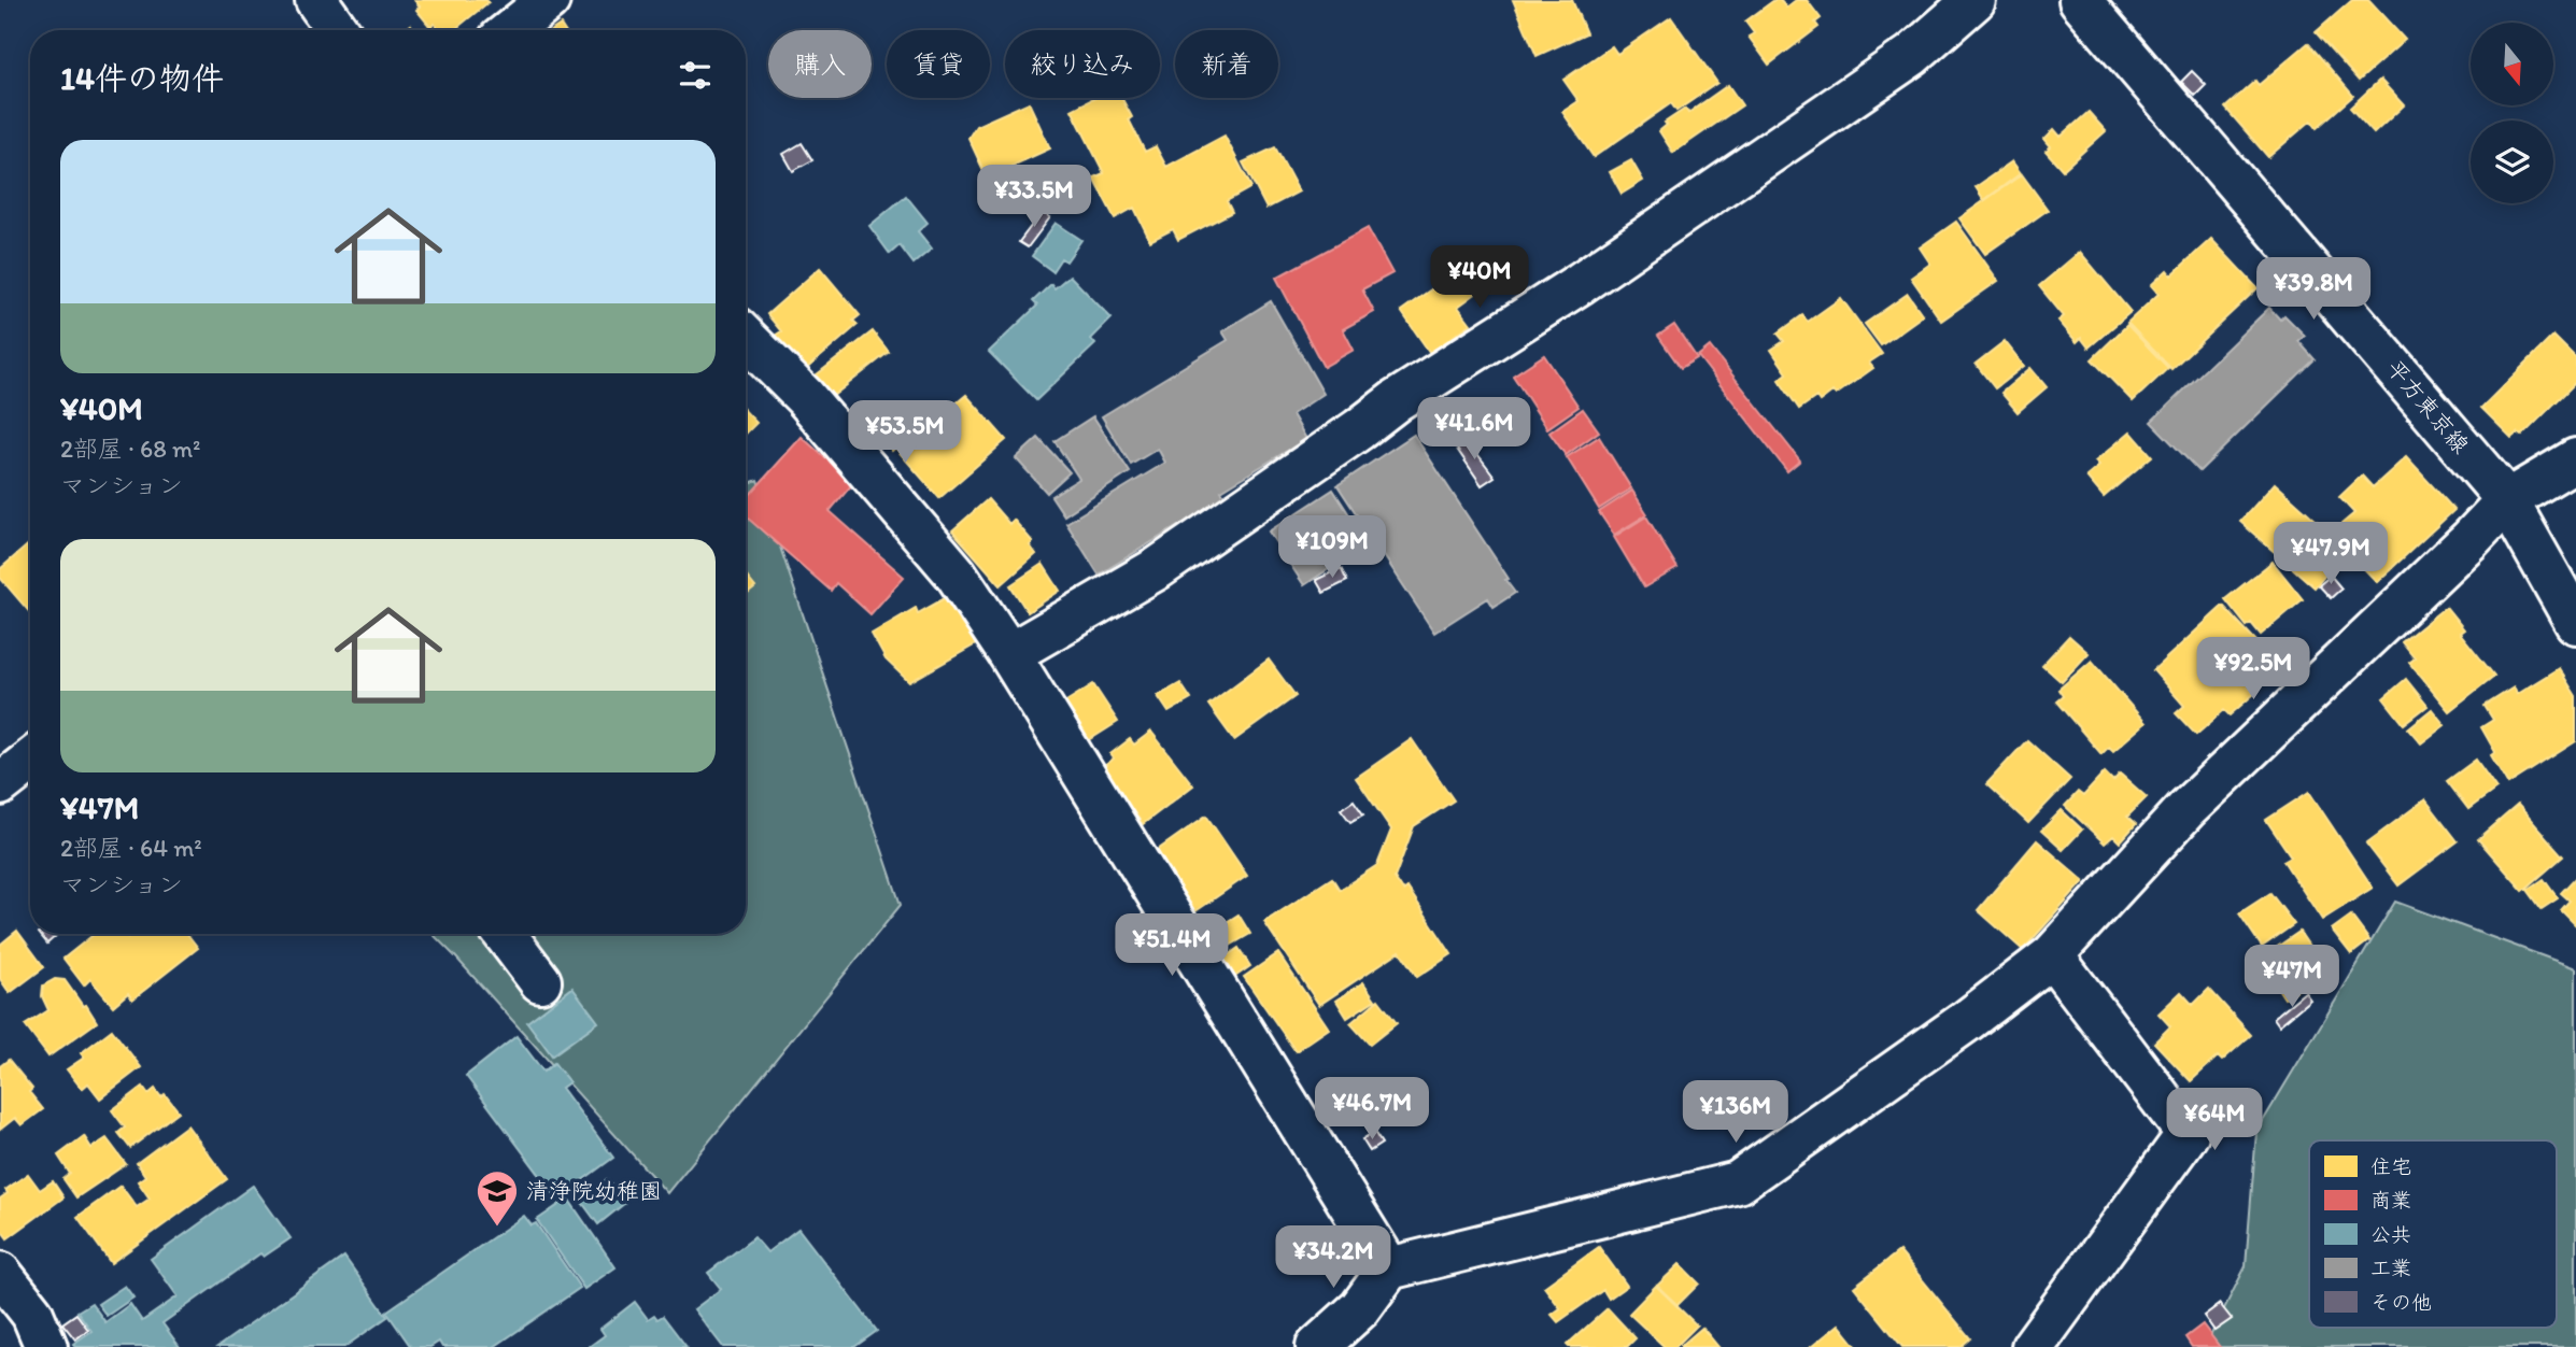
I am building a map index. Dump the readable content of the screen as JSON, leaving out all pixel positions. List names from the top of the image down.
{
  "streets": {
    "street": ["平方東京線"]
  },
  "places": {
    "school or university": ["清浄院幼稚園"]
  },
  "legend": [
    "住宅",
    "商業",
    "公共",
    "工業",
    "その他"
  ],
  "north": "bottom",
  "page": {
    "chip": [
      "購入",
      "賃貸",
      "絞り込み",
      "新着"
    ],
    "heading": "14件の物件",
    "list": [
      {
        "name": "¥40M",
        "note": "2部屋 · 68 m² · マンション"
      },
      {
        "name": "¥47M",
        "note": "2部屋 · 64 m² · マンション"
      }
    ],
    "price": [
      "¥33.5M",
      "¥40M",
      "¥39.8M",
      "¥41.6M",
      "¥53.5M",
      "¥109M",
      "¥47.9M",
      "¥92.5M",
      "¥51.4M",
      "¥47M",
      "¥46.7M",
      "¥136M",
      "¥64M",
      "¥34.2M"
    ]
  }
}
